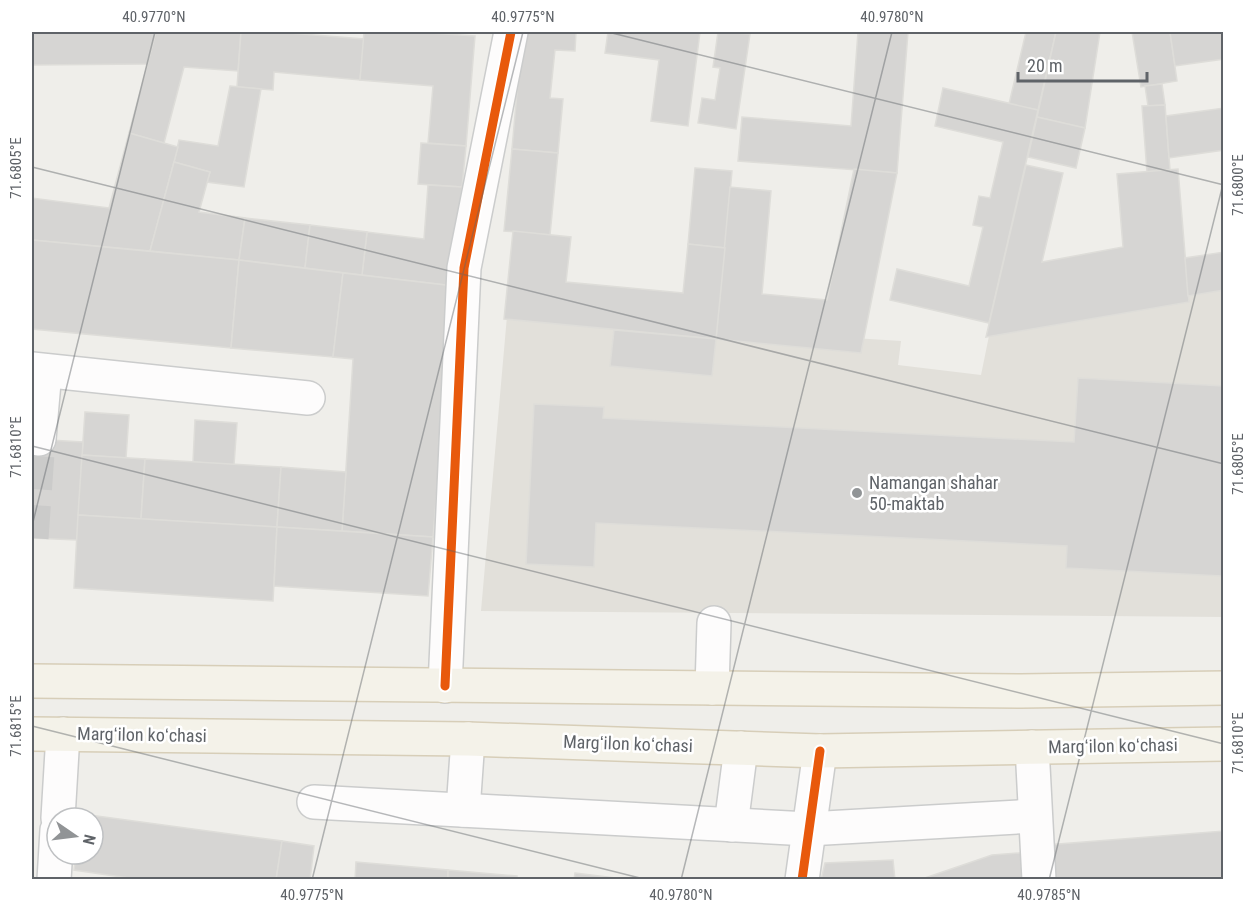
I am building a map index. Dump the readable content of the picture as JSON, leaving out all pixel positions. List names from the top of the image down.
{
  "streets": {
    "main road": ["Margʻilon koʻchasi"]
  },
  "places": ["Namangan shahar 50-maktab"],
  "scale_bar": "20 m",
  "north": "right",
  "coordinates": [
    "40.9770°N",
    "40.9775°N",
    "40.9780°N",
    "71.6805°E",
    "71.6800°E",
    "71.6810°E",
    "71.6815°E",
    "40.9785°N"
  ]
}
